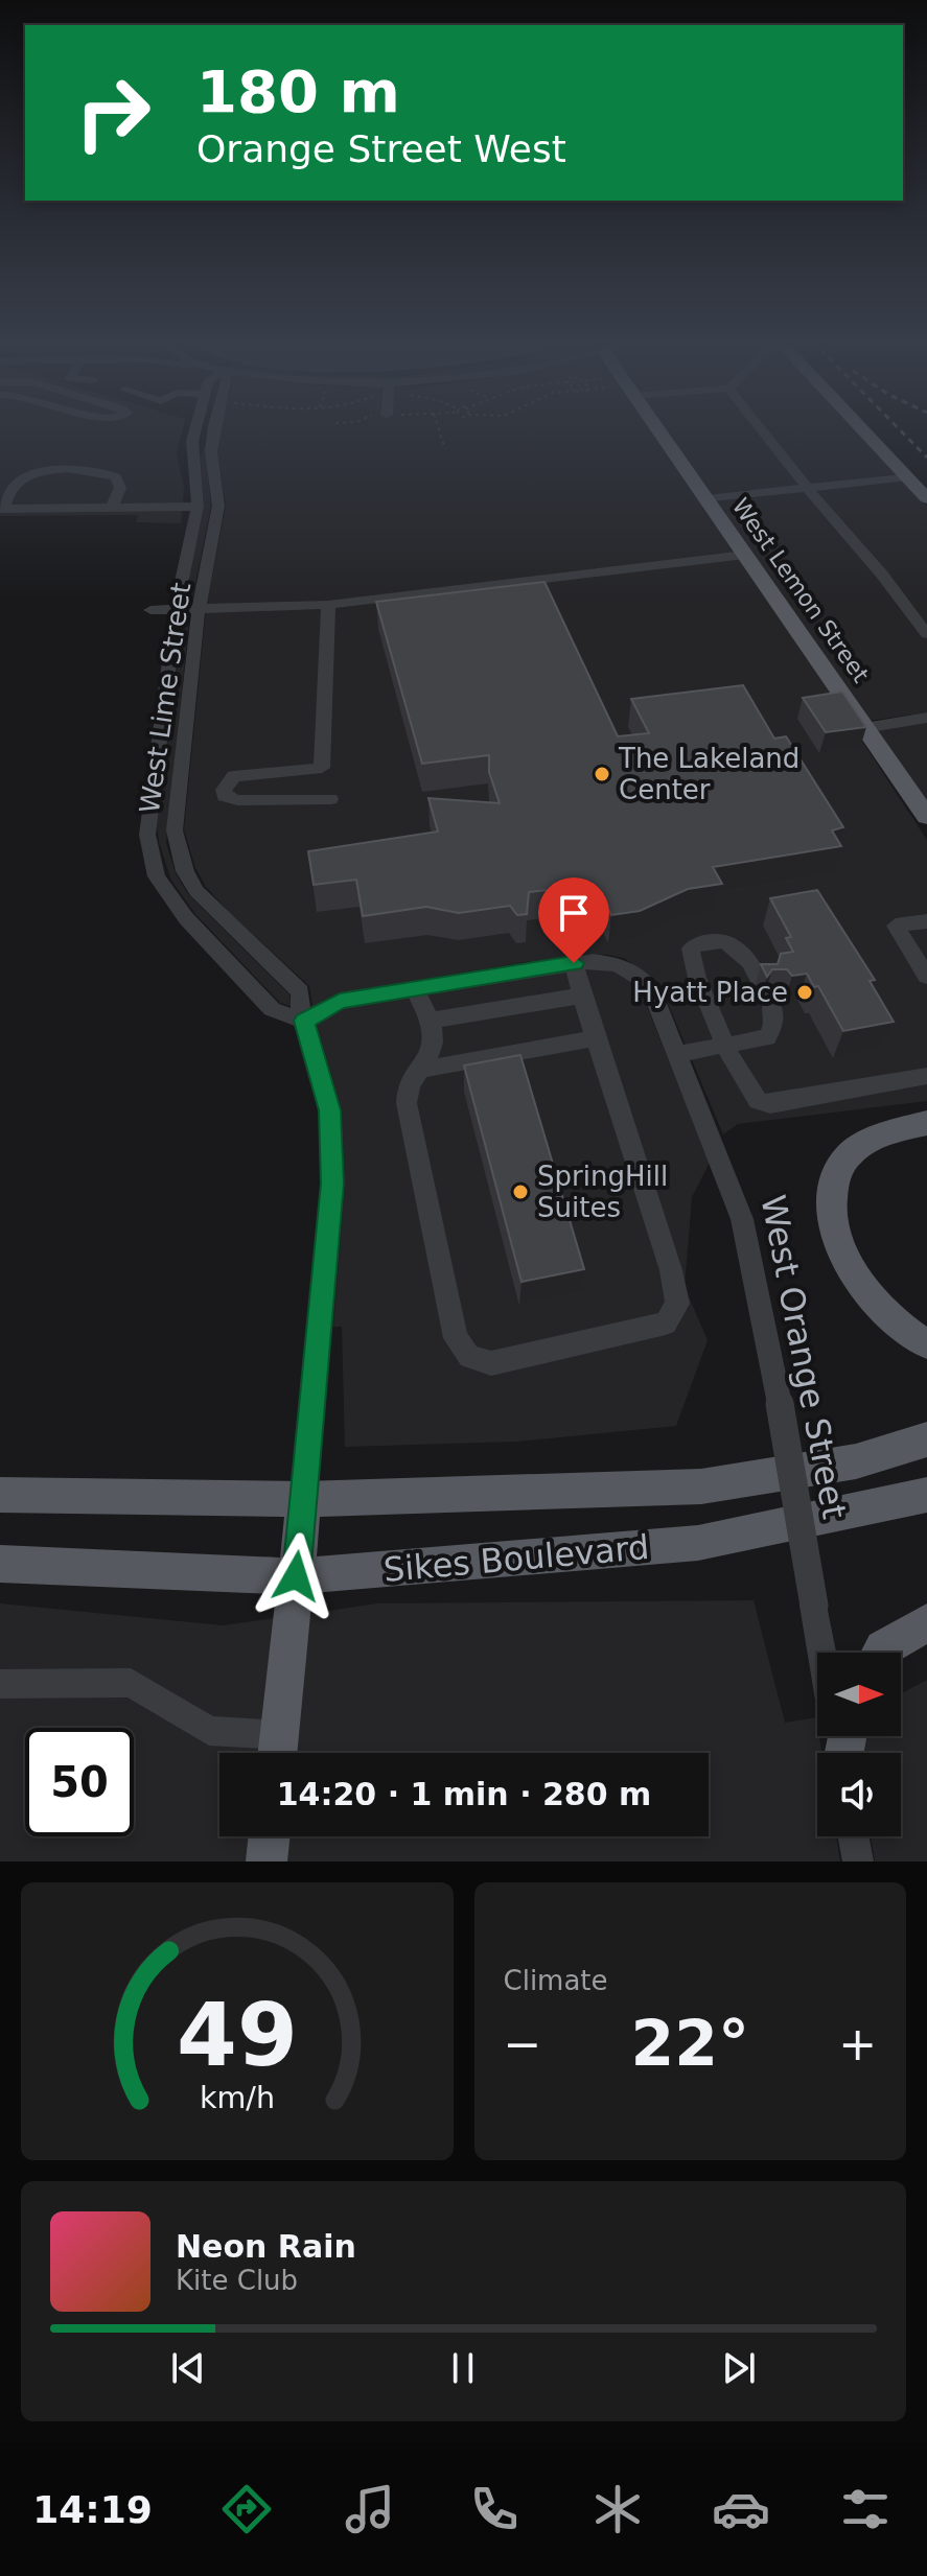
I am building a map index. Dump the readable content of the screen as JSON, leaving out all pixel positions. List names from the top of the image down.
{
  "streets": {
    "main road": ["West Lemon Street", "Sikes Boulevard"],
    "street": ["West Lime Street", "West Orange Street"]
  },
  "crossings": [
    ["West Lime Street", "West Orange Street"]
  ],
  "places": ["The Lakeland Center", "Hyatt Place", "SpringHill Suites"],
  "north": "right",
  "page": {
    "turn": ["180 m", "Orange Street West"],
    "limit": "50",
    "trip": "14:20 · 1 min · 280 m",
    "tile": "Climate",
    "heat": ["−", "22°", "+"],
    "song": ["Neon Rain", "Kite Club"],
    "tabs": "14:19",
    "gauge": ["49", "km/h"]
  }
}
